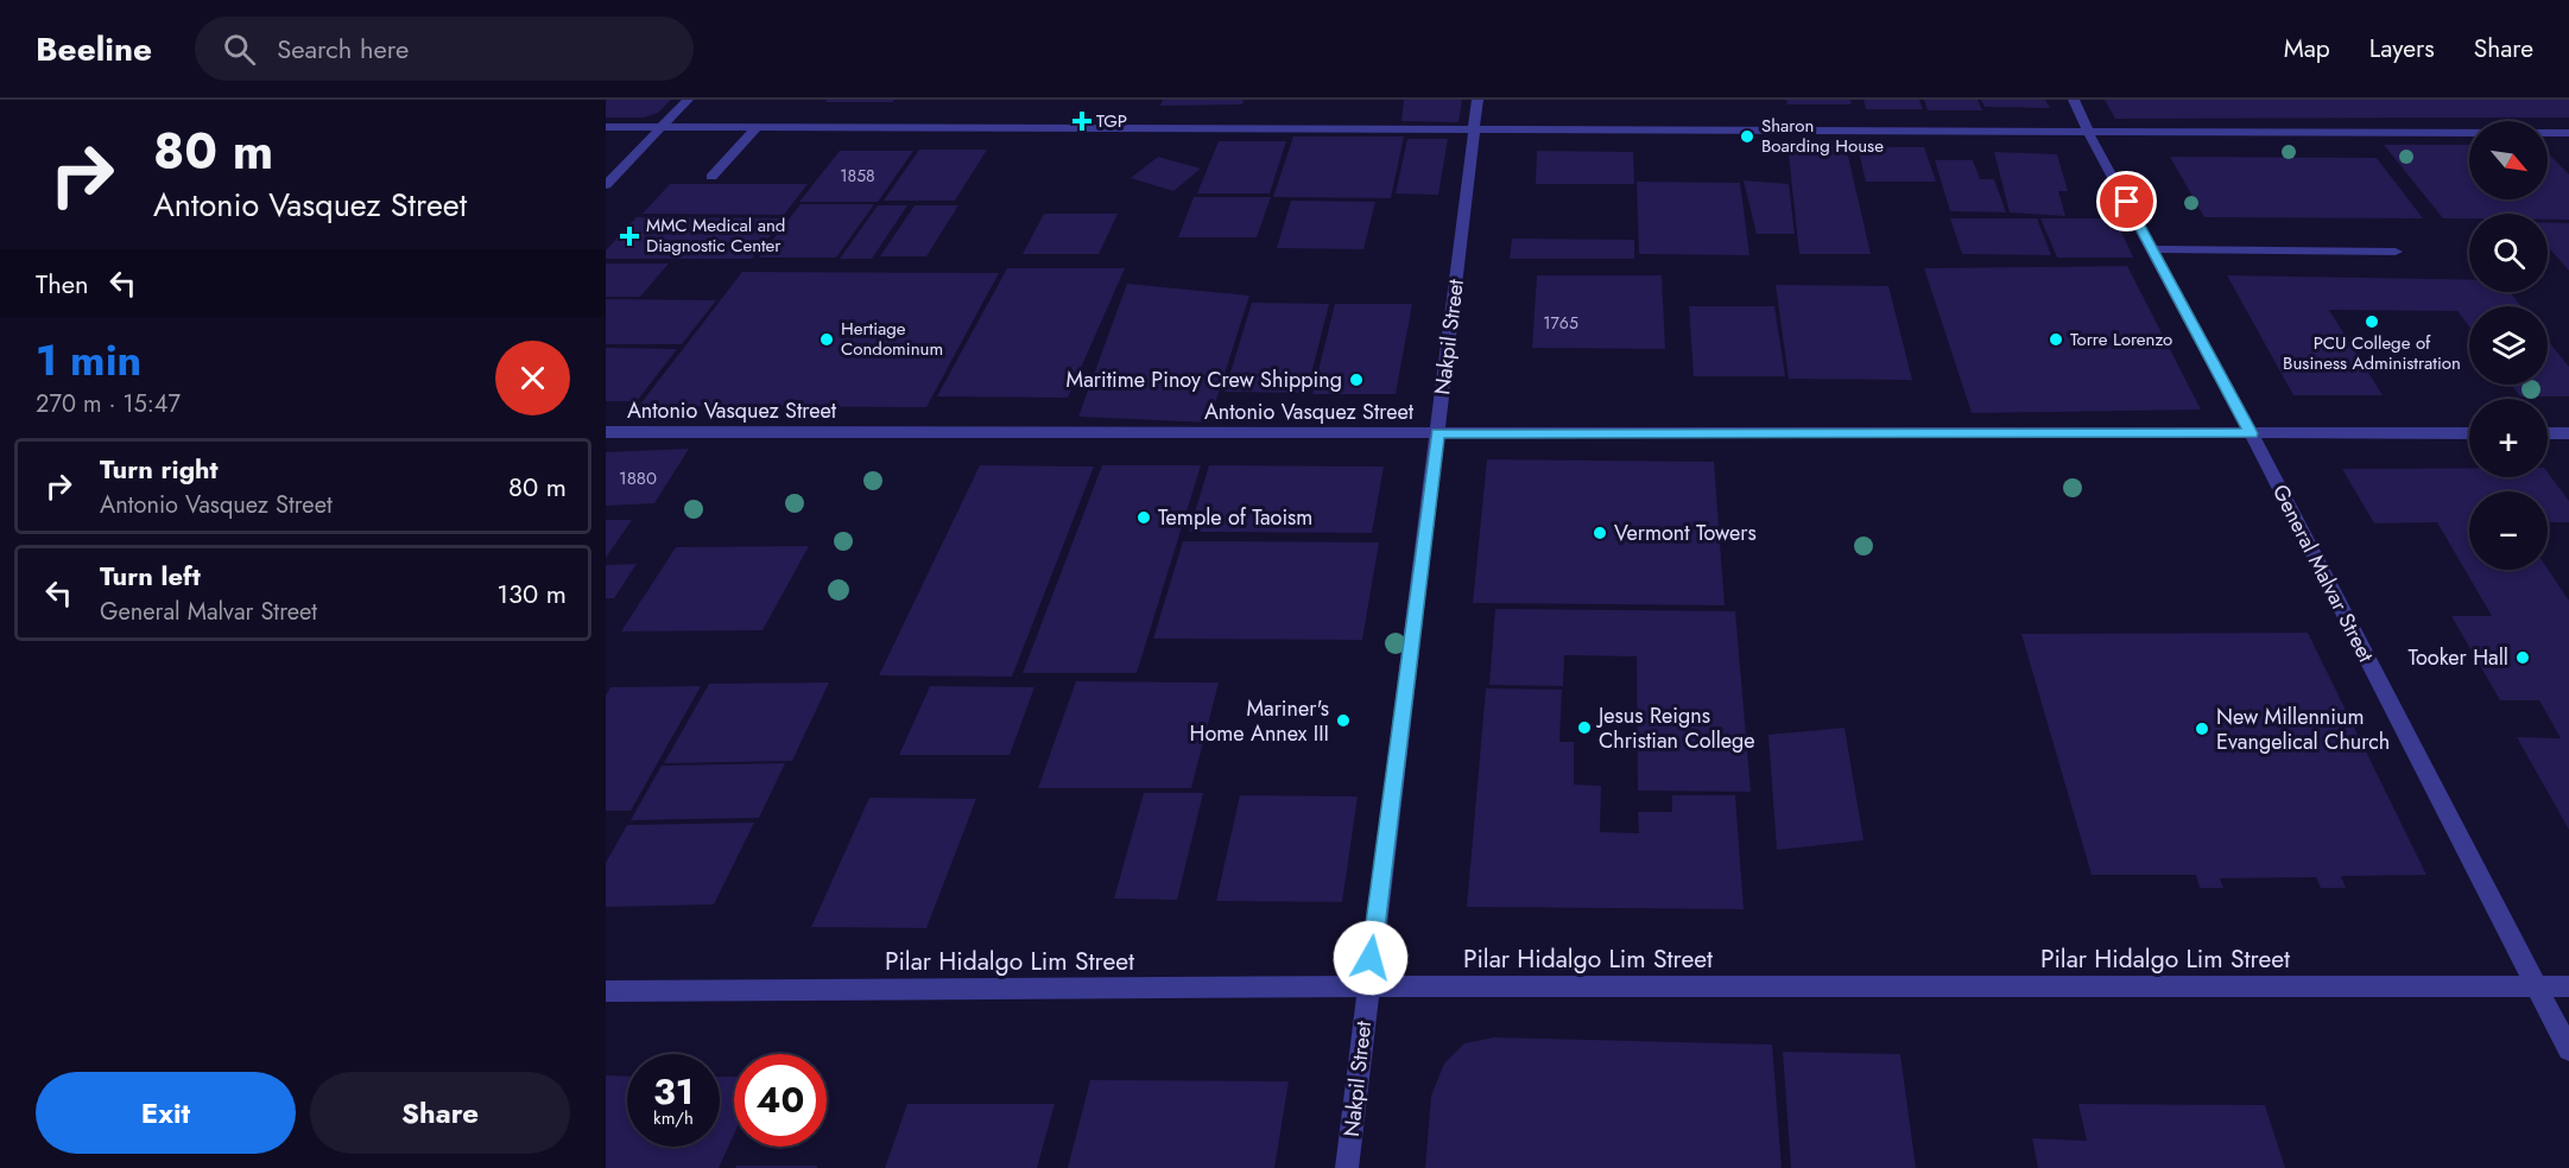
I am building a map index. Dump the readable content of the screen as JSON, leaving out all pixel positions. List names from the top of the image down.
{
  "streets": {
    "street": [
      "Nakpil Street",
      "Antonio Vasquez Street",
      "General Malvar Street",
      "Pilar Hidalgo Lim Street"
    ]
  },
  "crossings": [
    ["Nakpil Street", "Antonio Vasquez Street"],
    ["Nakpil Street", "Pilar Hidalgo Lim Street"],
    ["Antonio Vasquez Street", "General Malvar Street"],
    ["General Malvar Street", "Pilar Hidalgo Lim Street"]
  ],
  "places": {
    "health": ["TGP", "MMC Medical and Diagnostic Center"],
    "other": [
      "Sharon Boarding House",
      "PCU College of Business Administration",
      "Hertiage Condominum",
      "Torre Lorenzo",
      "Maritime Pinoy Crew Shipping",
      "Temple of Taoism",
      "Vermont Towers",
      "Tooker Hall",
      "Mariner's Home Annex III",
      "Jesus Reigns Christian College",
      "New Millennium Evangelical Church"
    ]
  },
  "house_numbers": ["1858", "1765", "1880"],
  "north": "bottom right",
  "page": {
    "header": "Beeline",
    "search": "Search here",
    "nav": ["Map", "Layers", "Share"],
    "turn": ["80 m", "Antonio Vasquez Street"],
    "map_buttons": ["+", "−"],
    "then": "Then",
    "heading": ["1 min", "270 m · 15:47"],
    "list": [
      {
        "name": "Turn right",
        "note": "Antonio Vasquez Street",
        "value": "80 m"
      },
      {
        "name": "Turn left",
        "note": "General Malvar Street",
        "value": "130 m"
      }
    ],
    "speed": "31 km/h",
    "limit": "40",
    "buttons": ["Exit", "Share"]
  }
}
